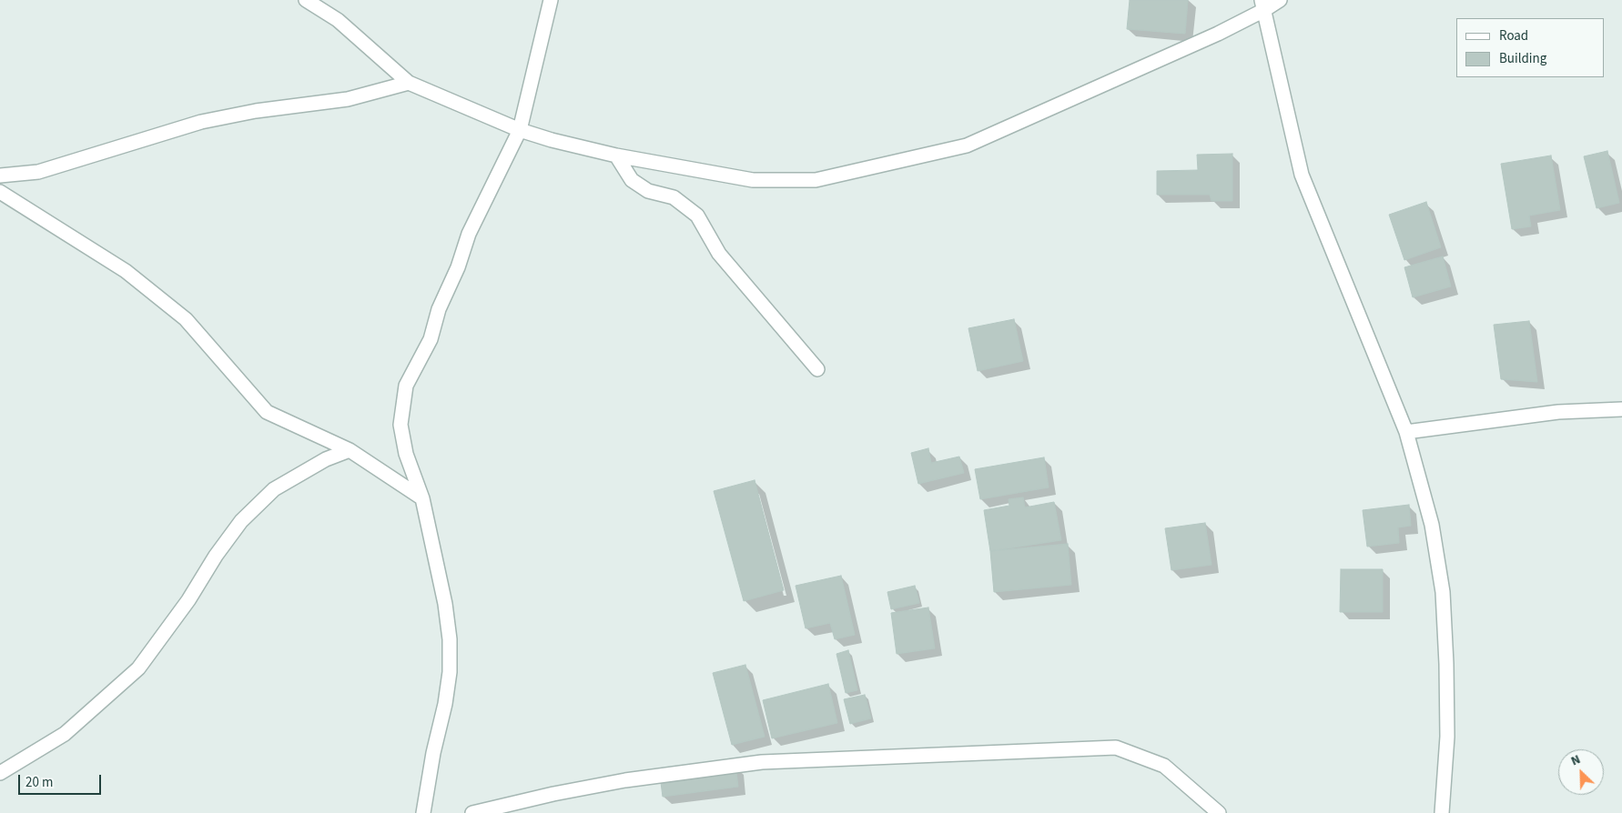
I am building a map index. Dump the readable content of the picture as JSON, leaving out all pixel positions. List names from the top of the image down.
{
  "legend": ["Road", "Building"],
  "scale_bar": "20 m",
  "north": "top left"
}
